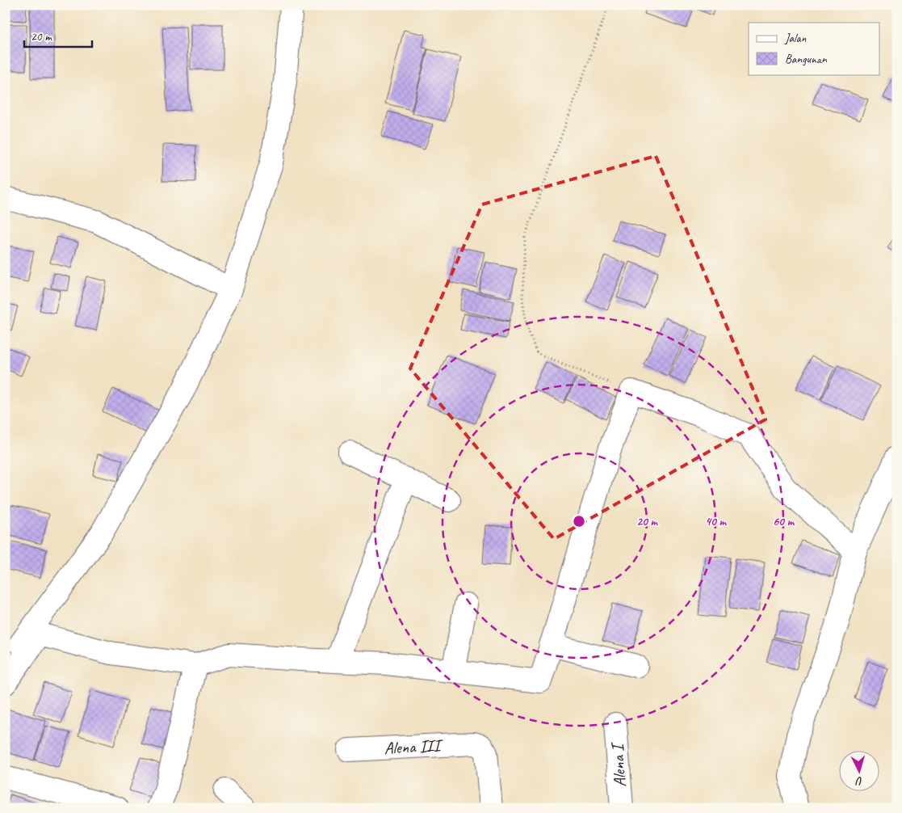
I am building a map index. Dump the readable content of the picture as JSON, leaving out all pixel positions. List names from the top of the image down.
{
  "streets": {
    "street": ["Alena III", "Alena I"]
  },
  "legend": ["Jalan", "Bangunan"],
  "scale_bar": "20 m",
  "north": "bottom",
  "rings": ["20 m", "40 m", "60 m"]
}
